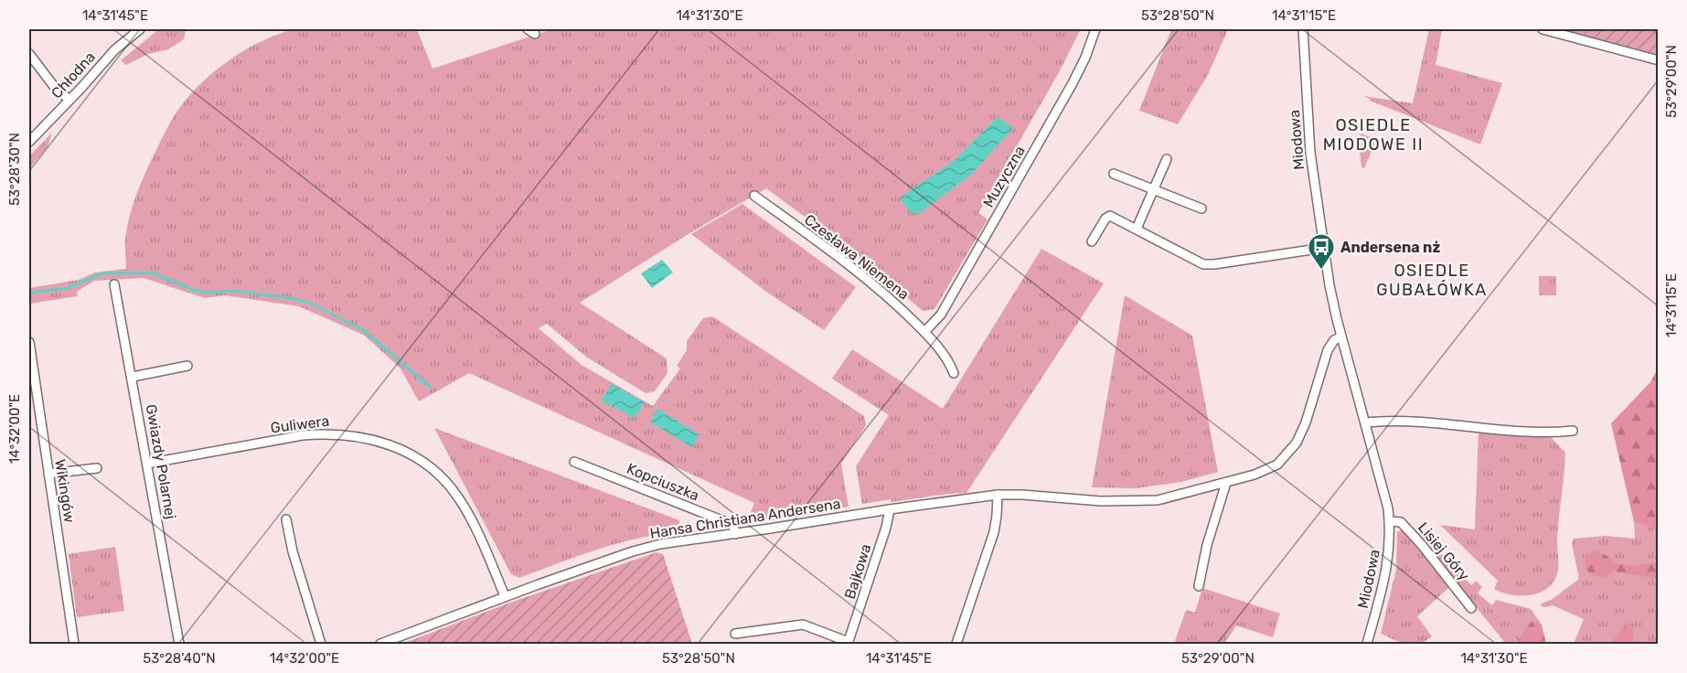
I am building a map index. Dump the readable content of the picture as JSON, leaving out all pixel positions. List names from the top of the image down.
{
  "streets": {
    "street": [
      "Chłodna",
      "Miodowa",
      "Muzyczna",
      "Czesława Niemena",
      "Guliwera",
      "Gwiazdy Polarnej",
      "Kopciuszka",
      "Wikingów",
      "Hansa Christiana Andersena",
      "Lisiej Góry",
      "Bajkowa"
    ]
  },
  "crossings": [
    ["Miodowa", "Hansa Christiana Andersena"],
    ["Miodowa", "Lisiej Góry"],
    ["Muzyczna", "Czesława Niemena"],
    ["Guliwera", "Gwiazdy Polarnej"],
    ["Guliwera", "Hansa Christiana Andersena"],
    ["Kopciuszka", "Hansa Christiana Andersena"],
    ["Hansa Christiana Andersena", "Bajkowa"]
  ],
  "districts": ["OSIEDLE MIODOWE II", "OSIEDLE GUBAŁÓWKA"],
  "places": {
    "bus stop": ["Andersena nż"]
  },
  "coordinates": [
    "14°31'45\"E",
    "14°31'30\"E",
    "53°28'50\"N",
    "14°31'15\"E",
    "53°29'00\"N",
    "53°28'30\"N",
    "14°32'00\"E",
    "53°28'40\"N"
  ]
}
